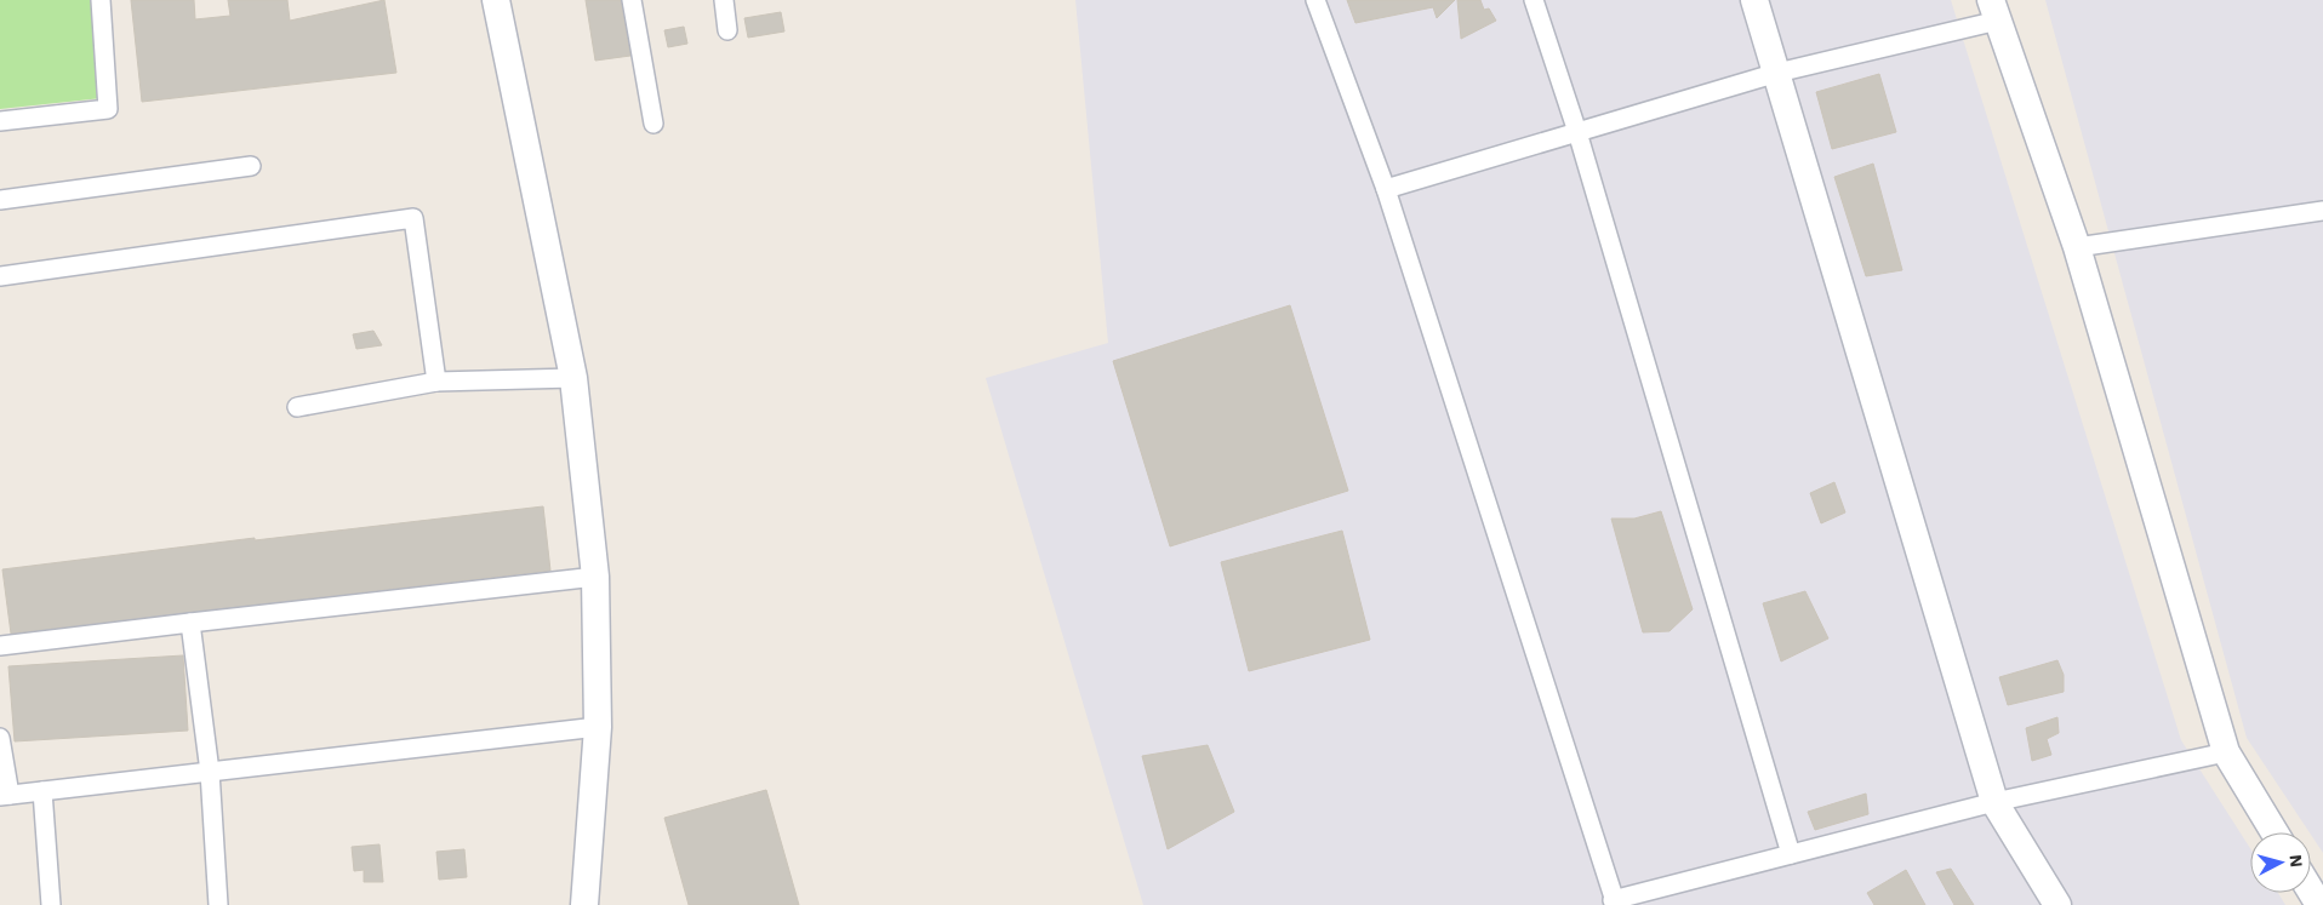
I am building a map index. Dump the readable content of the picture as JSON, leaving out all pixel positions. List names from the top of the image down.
{
  "north": "right"
}
